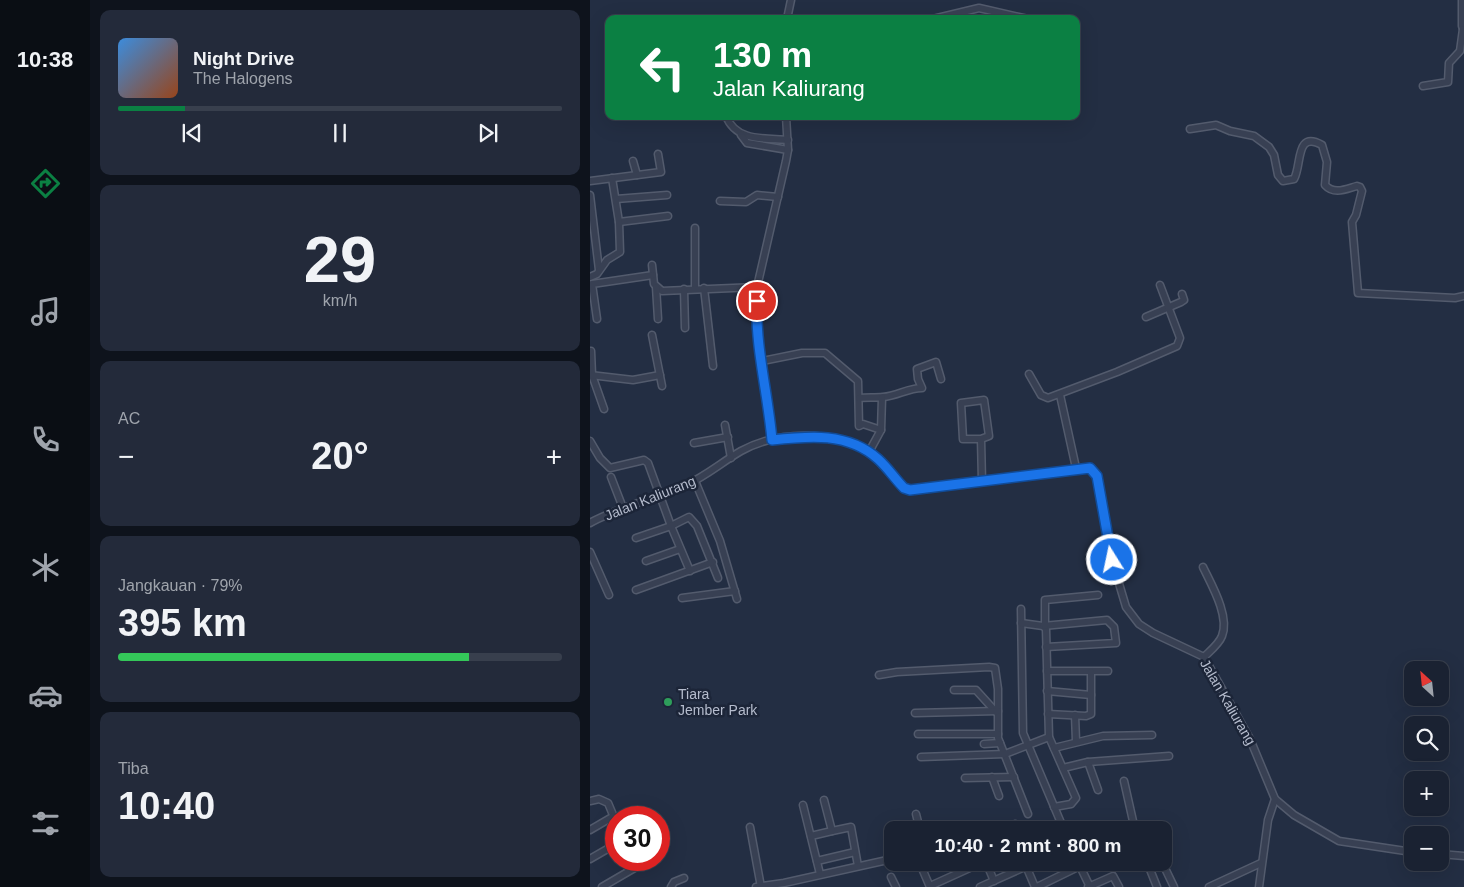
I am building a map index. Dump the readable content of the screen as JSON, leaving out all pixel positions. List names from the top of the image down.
{
  "streets": {
    "street": ["Jalan Kaliurang"]
  },
  "places": ["Tiara Jember Park"],
  "north": "top left",
  "page": {
    "tabs": "10:38",
    "turn": ["130 m", "Jalan Kaliurang"],
    "song": ["Night Drive", "The Halogens"],
    "tile": [
      ["29", "km/h"],
      "AC",
      ["Jangkauan · 79%", "395 km"],
      ["Tiba", "10:40"]
    ],
    "heat": ["−", "20°", "+"],
    "map_buttons": ["+", "−"],
    "limit": "30",
    "trip": "10:40 · 2 mnt · 800 m"
  }
}
